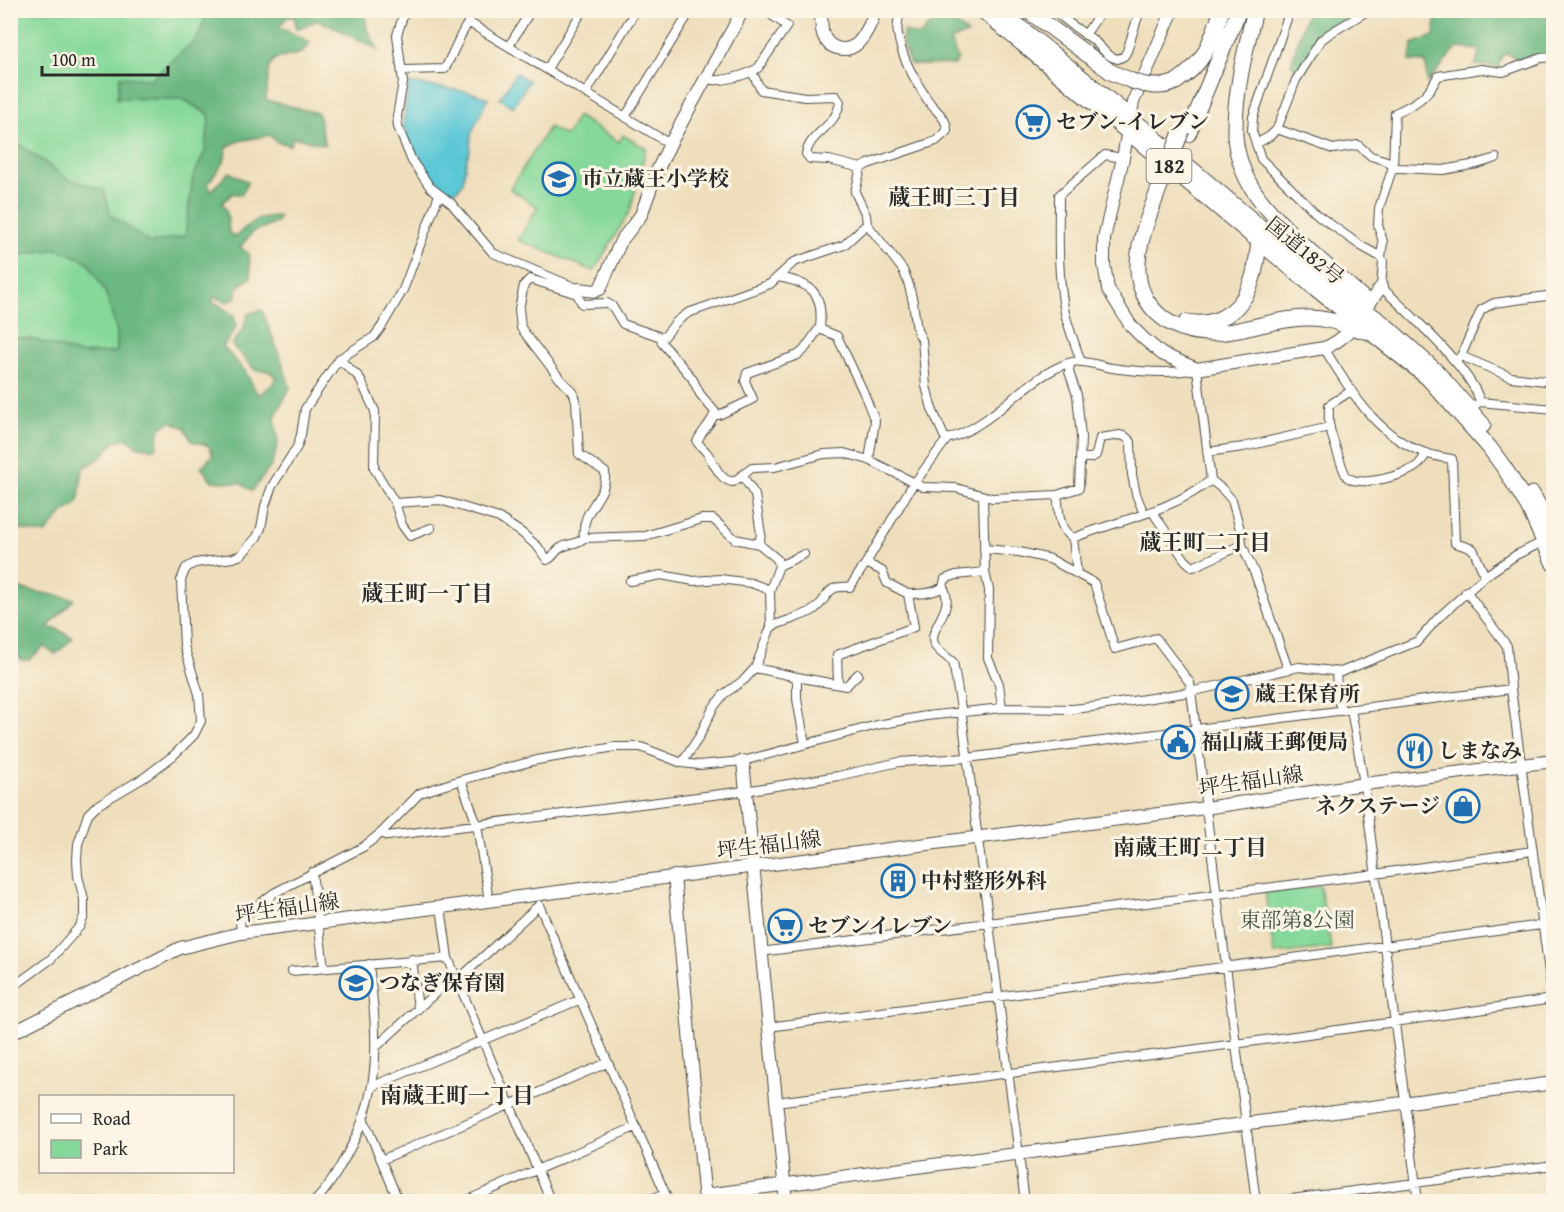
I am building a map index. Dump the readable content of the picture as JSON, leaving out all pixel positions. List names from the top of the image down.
{
  "streets": {
    "highway": ["182", "国道182号"],
    "street": ["坪生福山線"]
  },
  "districts": [
    "蔵王町三丁目",
    "蔵王町二丁目",
    "蔵王町一丁目",
    "南蔵王町二丁目",
    "南蔵王町一丁目"
  ],
  "parks": ["東部第8公園"],
  "places": {
    "supermarket": ["セブン-イレブン", "セブンイレブン"],
    "school or university": ["市立蔵王小学校", "蔵王保育所", "つなぎ保育園"],
    "public building": ["福山蔵王郵便局"],
    "restaurant": ["しまなみ"],
    "shop": ["ネクステージ"],
    "building": ["中村整形外科"]
  },
  "legend": ["Road", "Park"],
  "scale_bar": "100 m"
}
